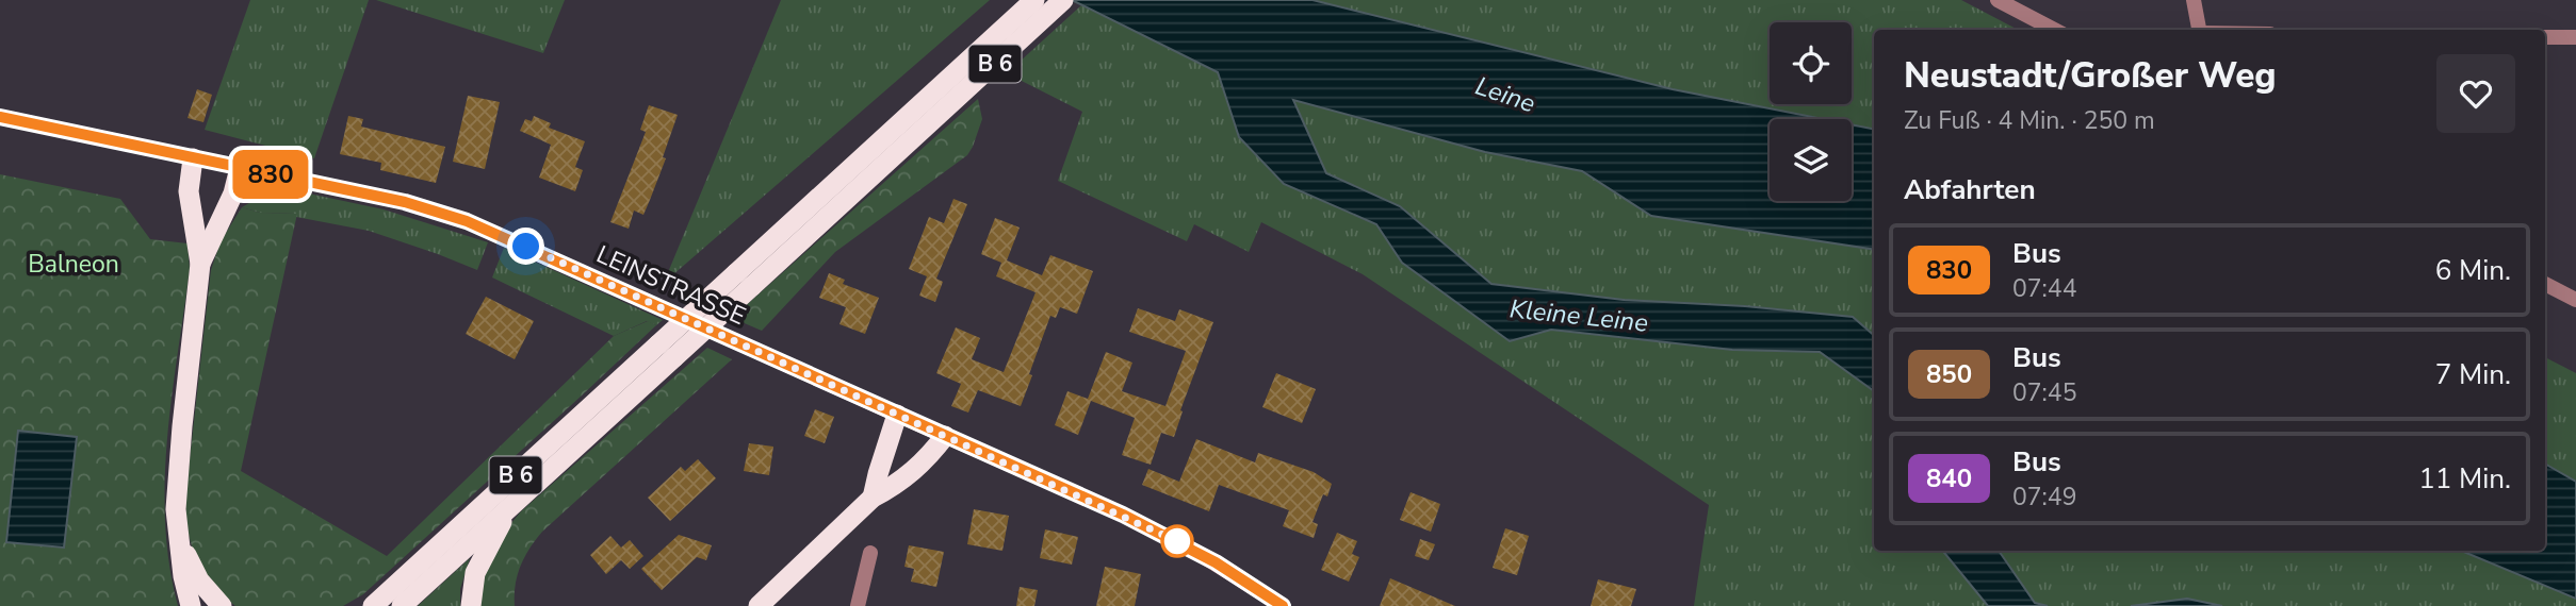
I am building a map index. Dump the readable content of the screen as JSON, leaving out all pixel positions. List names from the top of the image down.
{
  "streets": {
    "highway": ["B 6"],
    "main road": ["LEINSTRASSE"]
  },
  "water": ["Leine", "Kleine Leine"],
  "parks": ["Balneon"],
  "lines": ["bus line 830"],
  "page": {
    "on_map": "830",
    "heading": [
      ["Neustadt/Großer Weg", "Zu Fuß · 4 Min. · 250 m"],
      "Abfahrten"
    ],
    "list": [
      {
        "mark": "830",
        "name": "Bus",
        "note": "07:44",
        "value": "6 Min."
      },
      {
        "mark": "850",
        "name": "Bus",
        "note": "07:45",
        "value": "7 Min."
      },
      {
        "mark": "840",
        "name": "Bus",
        "note": "07:49",
        "value": "11 Min."
      }
    ]
  }
}
